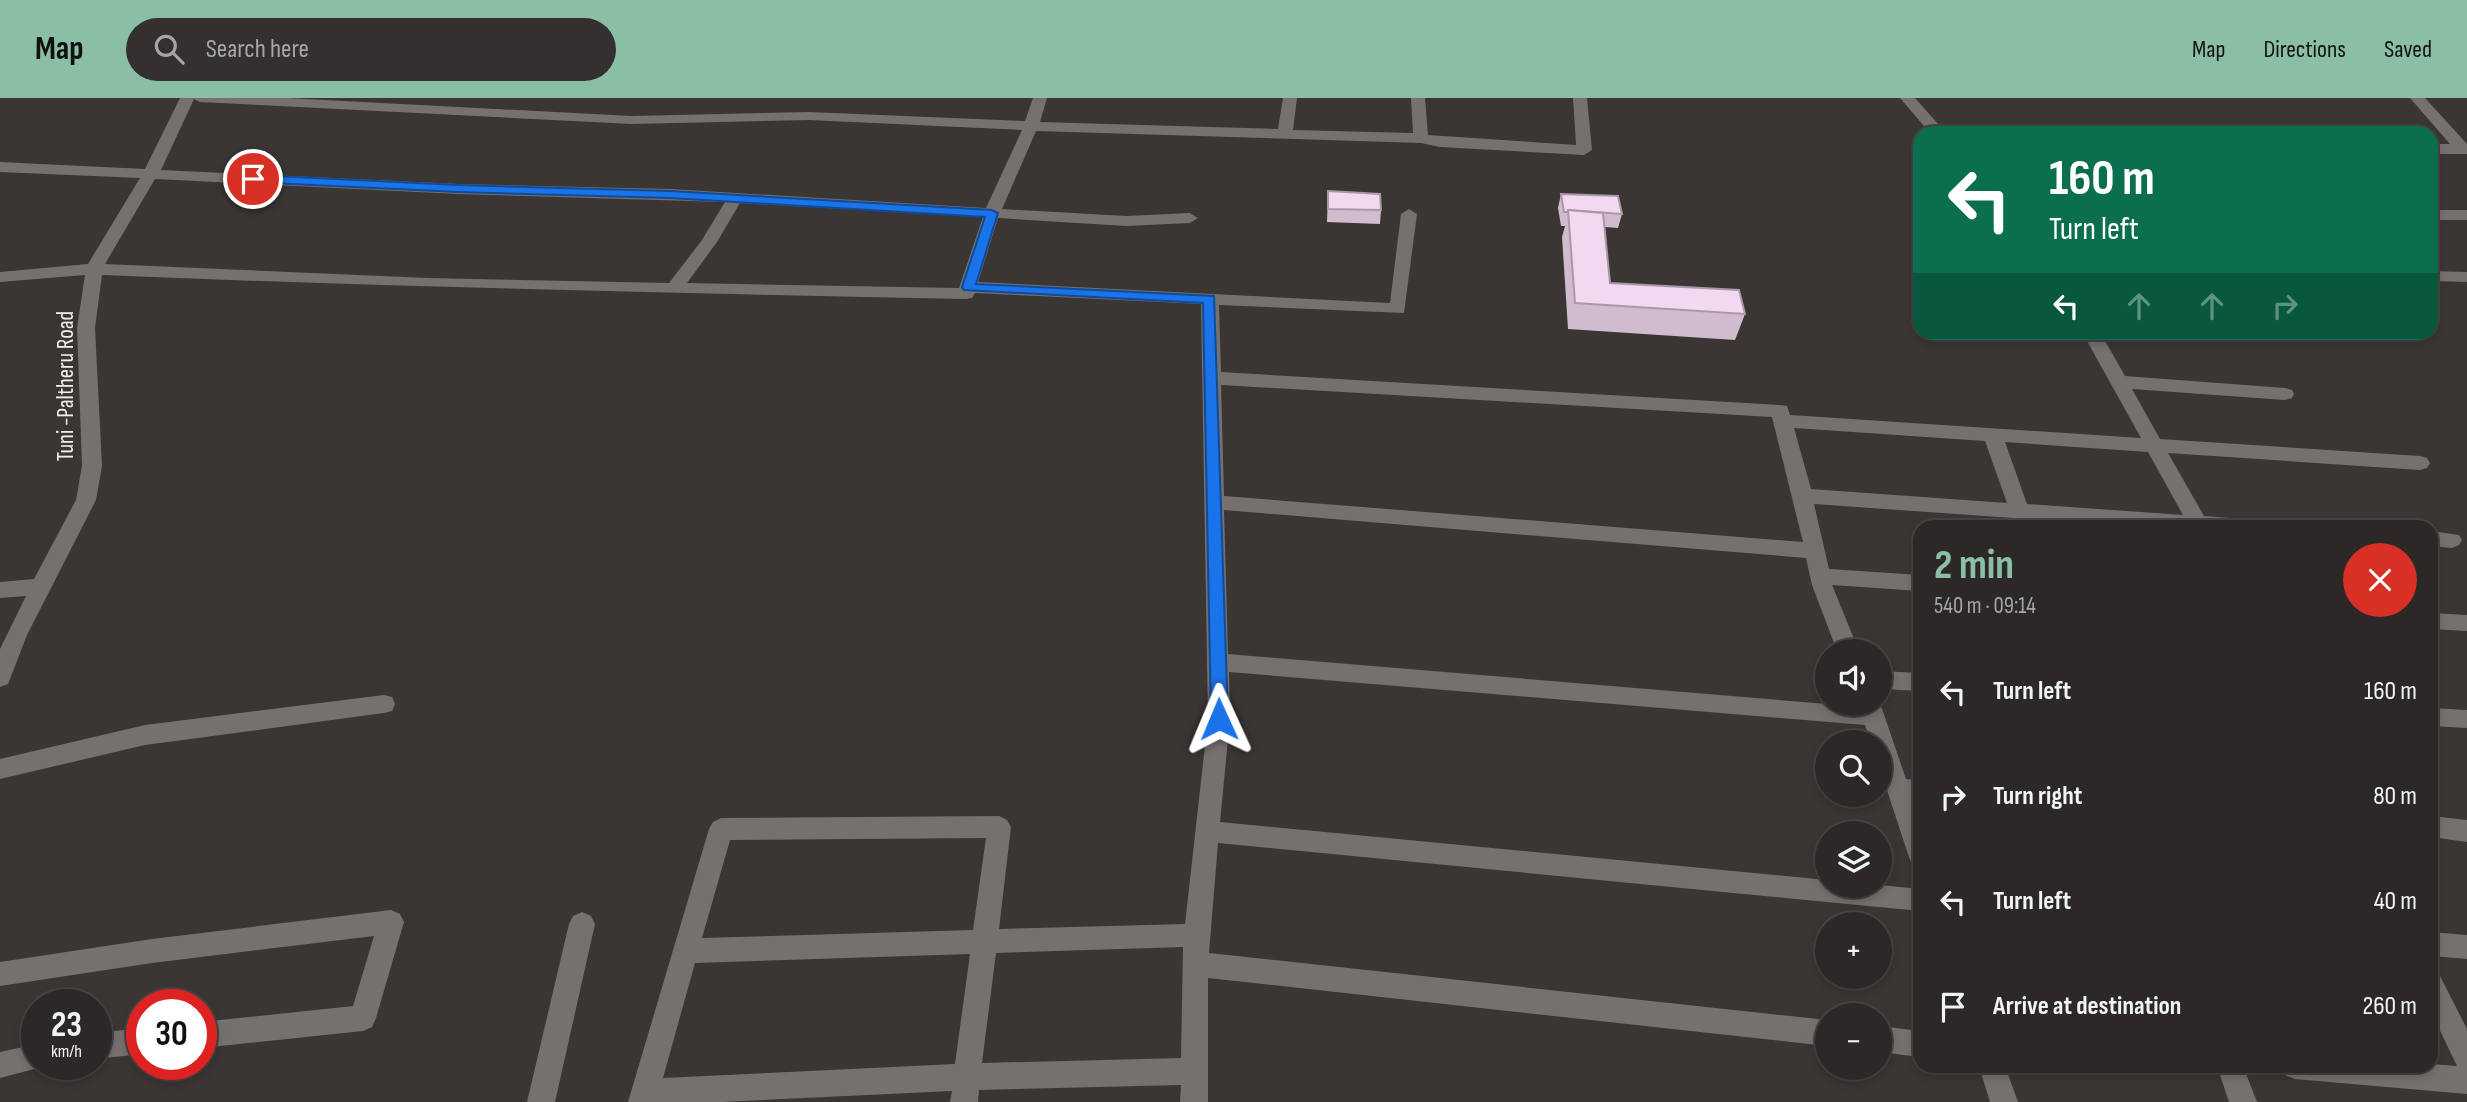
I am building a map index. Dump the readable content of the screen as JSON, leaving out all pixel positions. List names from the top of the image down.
{
  "streets": {
    "street": ["Tuni -Paltheru Road"]
  },
  "page": {
    "header": "Map",
    "search": "Search here",
    "nav": ["Map", "Directions", "Saved"],
    "turn": ["160 m", "Turn left"],
    "heading": ["2 min", "540 m · 09:14"],
    "map_buttons": ["+", "−"],
    "list": [
      {
        "name": "Turn left",
        "value": "160 m"
      },
      {
        "name": "Turn right",
        "value": "80 m"
      },
      {
        "name": "Turn left",
        "value": "40 m"
      },
      {
        "name": "Arrive at destination",
        "value": "260 m"
      }
    ],
    "speed": "23 km/h",
    "limit": "30"
  }
}
